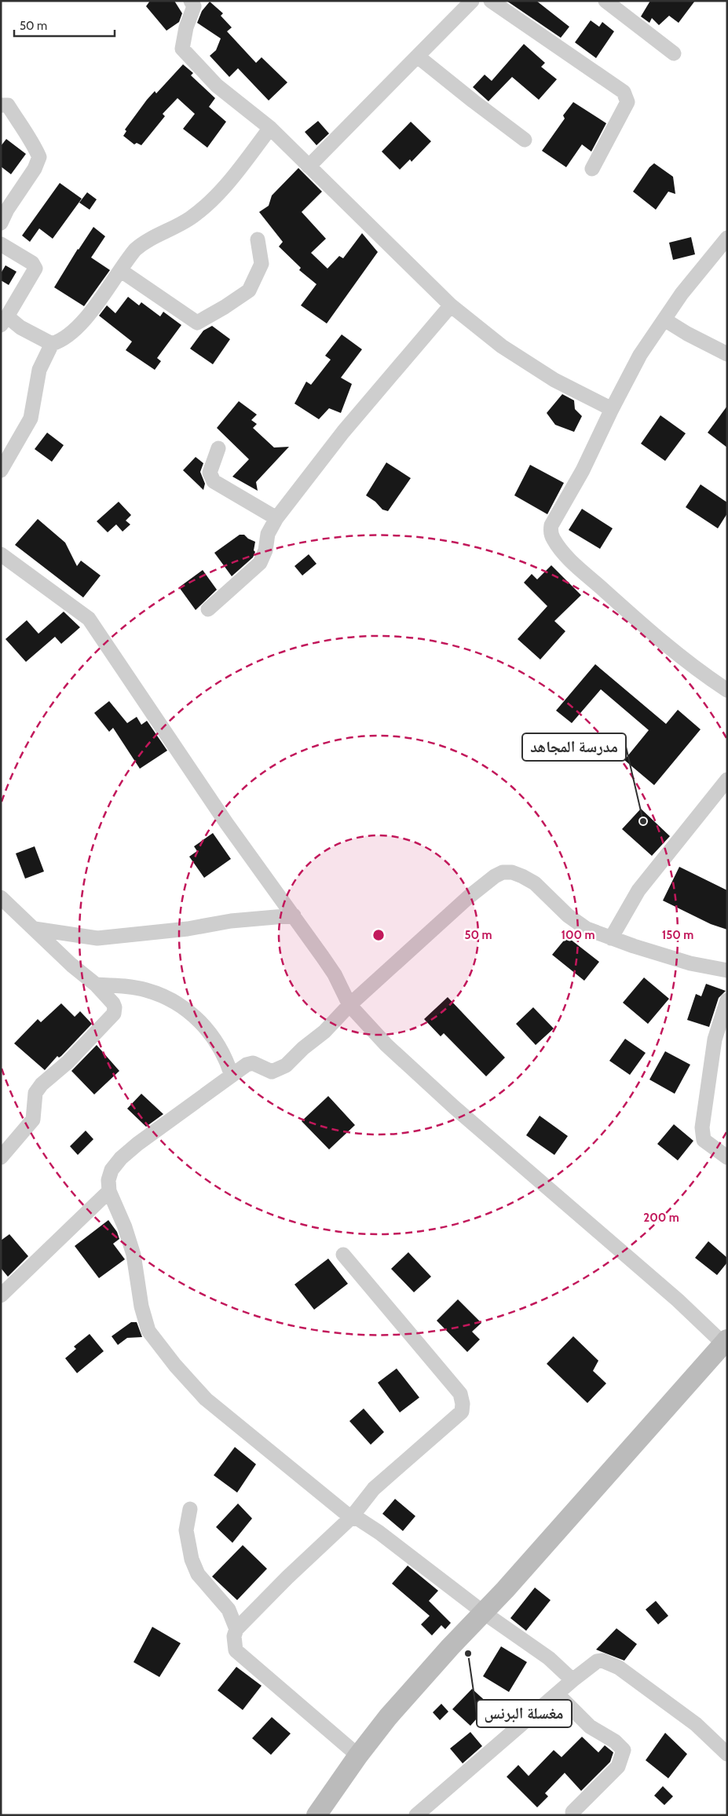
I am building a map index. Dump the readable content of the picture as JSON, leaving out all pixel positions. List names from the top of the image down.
{
  "places": ["مدرسة المجاهد", "مغسلة البرنس"],
  "scale_bar": "50 m",
  "rings": [
    "50 m",
    "100 m",
    "150 m",
    "200 m"
  ]
}
